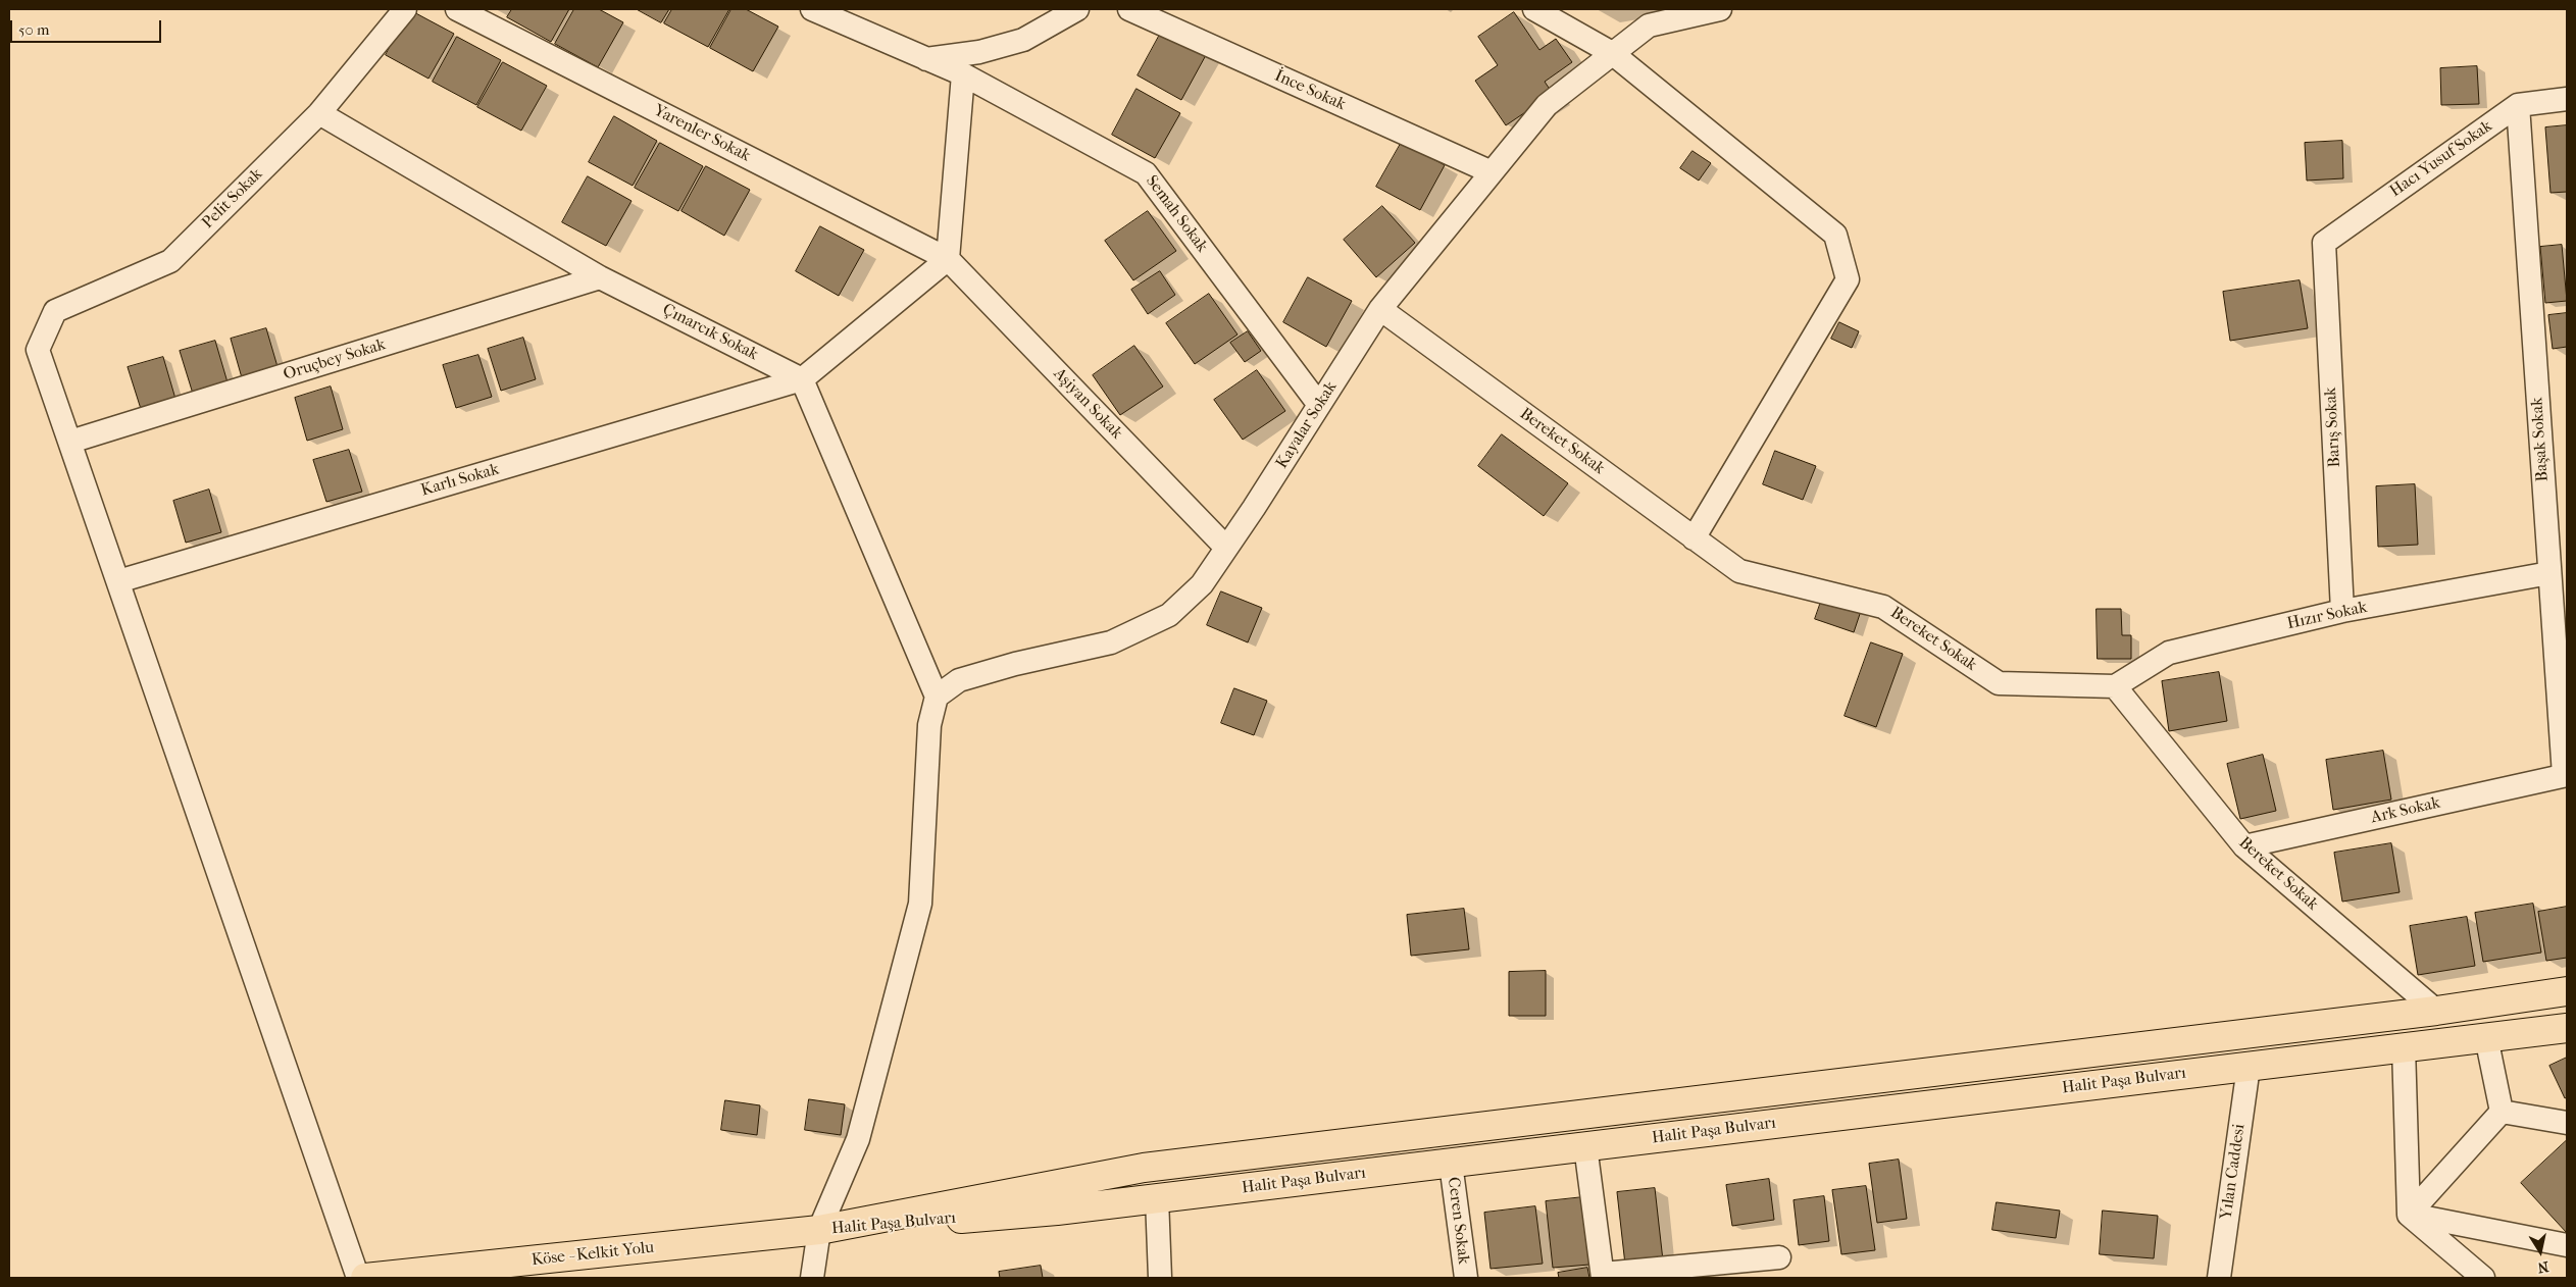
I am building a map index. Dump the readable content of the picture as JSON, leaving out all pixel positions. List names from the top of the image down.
{
  "streets": {
    "main road": ["Halit Paşa Bulvarı", "Köse - Kelkit Yolu"],
    "street": [
      "İnce Sokak",
      "Yarenler Sokak",
      "Hacı Yusuf Sokak",
      "Pelit Sokak",
      "Semah Sokak",
      "Çınarcık Sokak",
      "Oruçbey Sokak",
      "Aşiyan Sokak",
      "Kayalar Sokak",
      "Barış Sokak",
      "Başak Sokak",
      "Bereket Sokak",
      "Karlı Sokak",
      "Hızır Sokak",
      "Ark Sokak",
      "Yılan Caddesi",
      "Ceren Sokak"
    ]
  },
  "crossings": [
    ["İnce Sokak", "Kayalar Sokak"],
    ["Yarenler Sokak", "Aşiyan Sokak"],
    ["Hacı Yusuf Sokak", "Barış Sokak"],
    ["Hacı Yusuf Sokak", "Başak Sokak"],
    ["Pelit Sokak", "Çınarcık Sokak"],
    ["Pelit Sokak", "Oruçbey Sokak"],
    ["Semah Sokak", "Kayalar Sokak"],
    ["Çınarcık Sokak", "Oruçbey Sokak"],
    ["Çınarcık Sokak", "Karlı Sokak"],
    ["Aşiyan Sokak", "Kayalar Sokak"],
    ["Kayalar Sokak", "Bereket Sokak"],
    ["Barış Sokak", "Hızır Sokak"],
    ["Başak Sokak", "Hızır Sokak"],
    ["Başak Sokak", "Ark Sokak"],
    ["Bereket Sokak", "Hızır Sokak"],
    ["Bereket Sokak", "Ark Sokak"],
    ["Bereket Sokak", "Halit Paşa Bulvarı"],
    ["Halit Paşa Bulvarı", "Yılan Caddesi"],
    ["Halit Paşa Bulvarı", "Ceren Sokak"],
    ["Halit Paşa Bulvarı", "Köse - Kelkit Yolu"]
  ],
  "scale_bar": "50 m",
  "north": "bottom"
}
